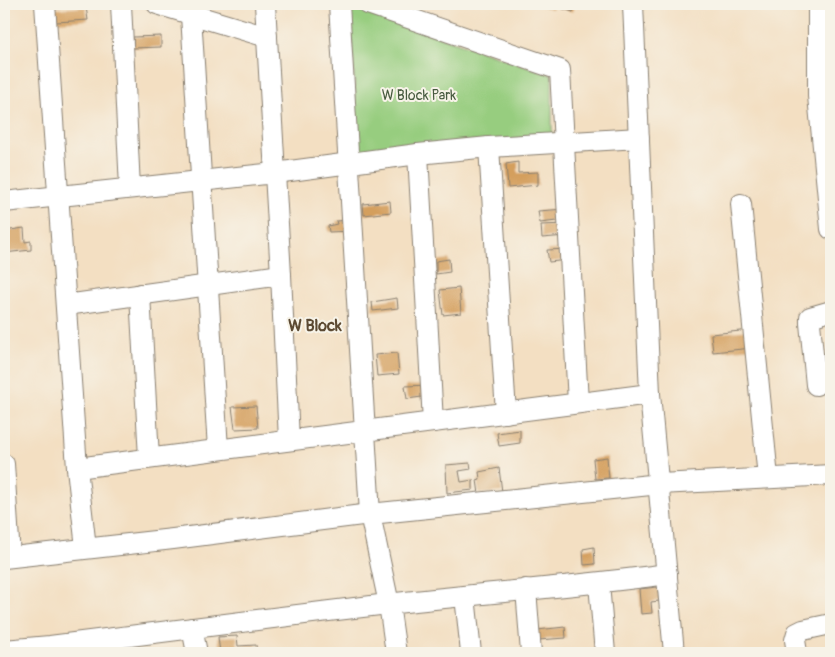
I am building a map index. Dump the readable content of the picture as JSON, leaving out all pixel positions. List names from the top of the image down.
{
  "districts": ["W Block"],
  "parks": ["W Block Park"]
}
